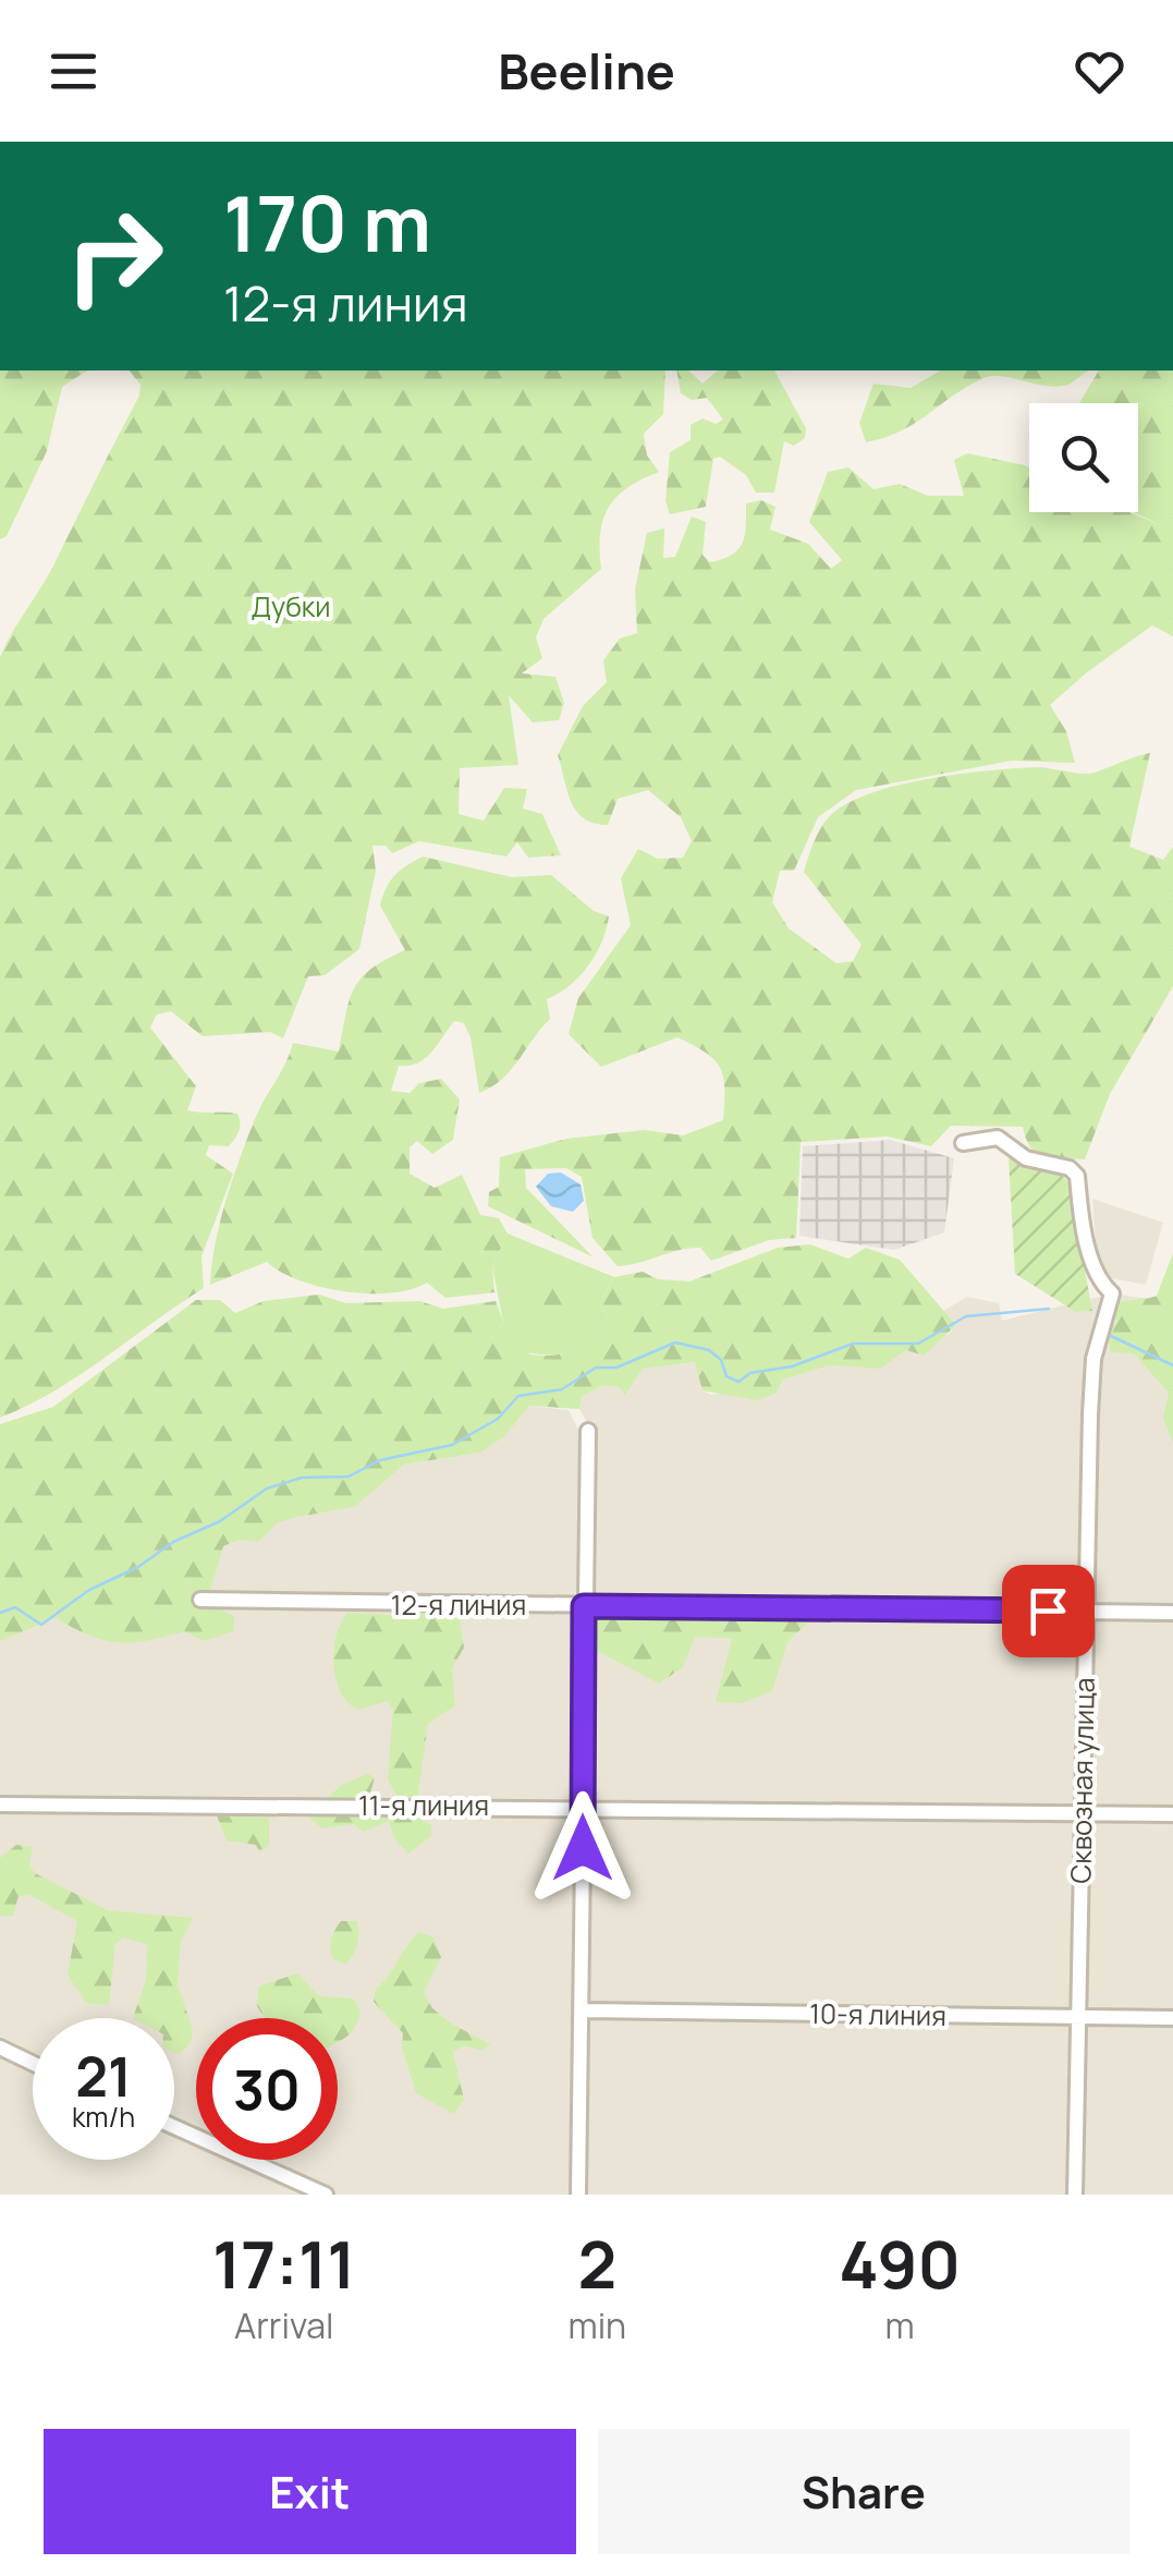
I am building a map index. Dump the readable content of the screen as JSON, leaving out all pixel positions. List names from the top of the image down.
{
  "streets": {
    "street": [
      "12-я линия",
      "Сквозная улица",
      "11-я линия",
      "10-я линия"
    ]
  },
  "crossings": [
    ["12-я линия", "Сквозная улица"],
    ["Сквозная улица", "11-я линия"],
    ["Сквозная улица", "10-я линия"]
  ],
  "parks": ["Дубки"],
  "page": {
    "header": "Beeline",
    "turn": ["170 m", "12-я линия"],
    "speed": "21 km/h",
    "limit": "30",
    "eta": [
      "17:11",
      "Arrival",
      "2",
      "min",
      "490",
      "m"
    ],
    "buttons": ["Exit", "Share"]
  }
}
